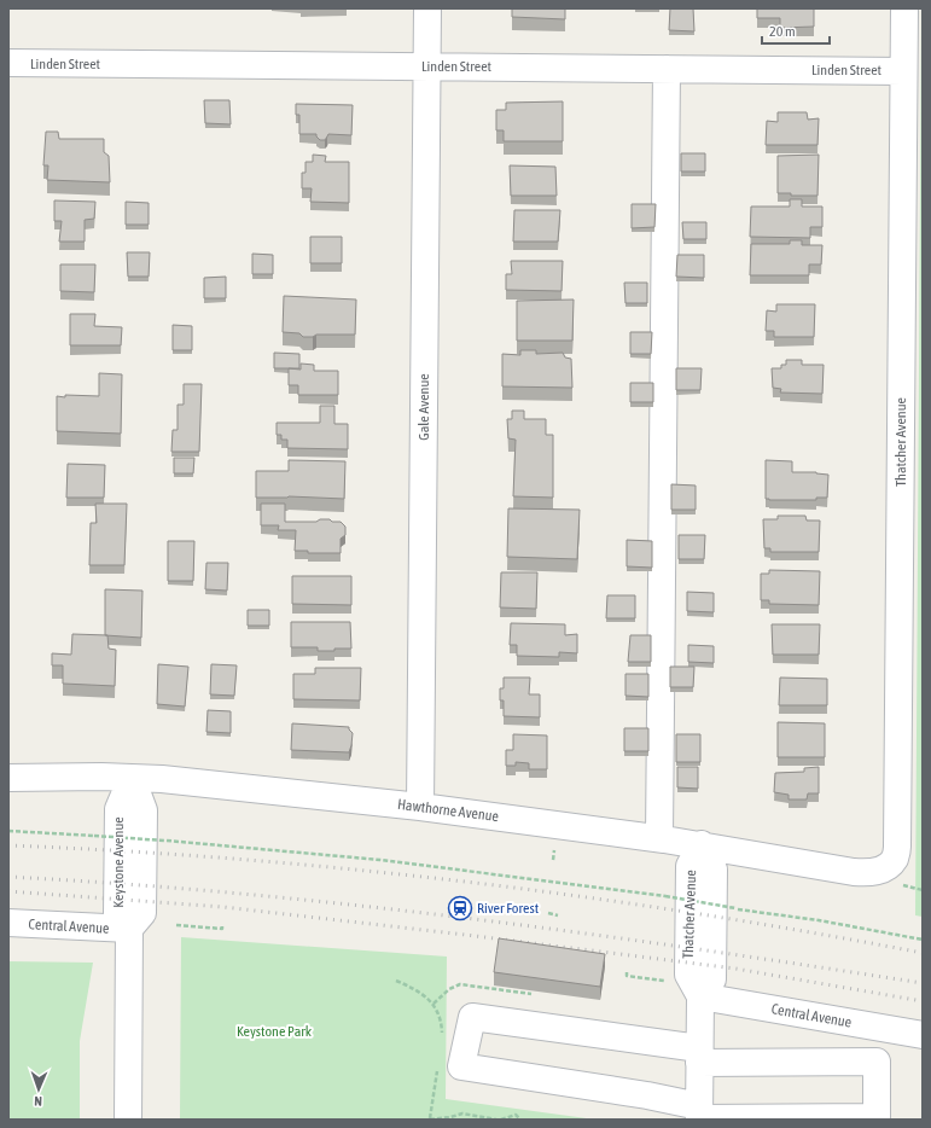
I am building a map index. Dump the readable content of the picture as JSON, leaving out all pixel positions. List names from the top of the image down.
{
  "streets": {
    "street": [
      "Linden Street",
      "Gale Avenue",
      "Thatcher Avenue",
      "Hawthorne Avenue",
      "Keystone Avenue",
      "Central Avenue"
    ]
  },
  "crossings": [
    ["Linden Street", "Gale Avenue"],
    ["Linden Street", "Thatcher Avenue"],
    ["Gale Avenue", "Hawthorne Avenue"],
    ["Thatcher Avenue", "Hawthorne Avenue"],
    ["Thatcher Avenue", "Central Avenue"],
    ["Hawthorne Avenue", "Keystone Avenue"],
    ["Keystone Avenue", "Central Avenue"]
  ],
  "parks": ["Keystone Park"],
  "places": {
    "station": ["River Forest"]
  },
  "scale_bar": "20 m",
  "north": "bottom"
}
